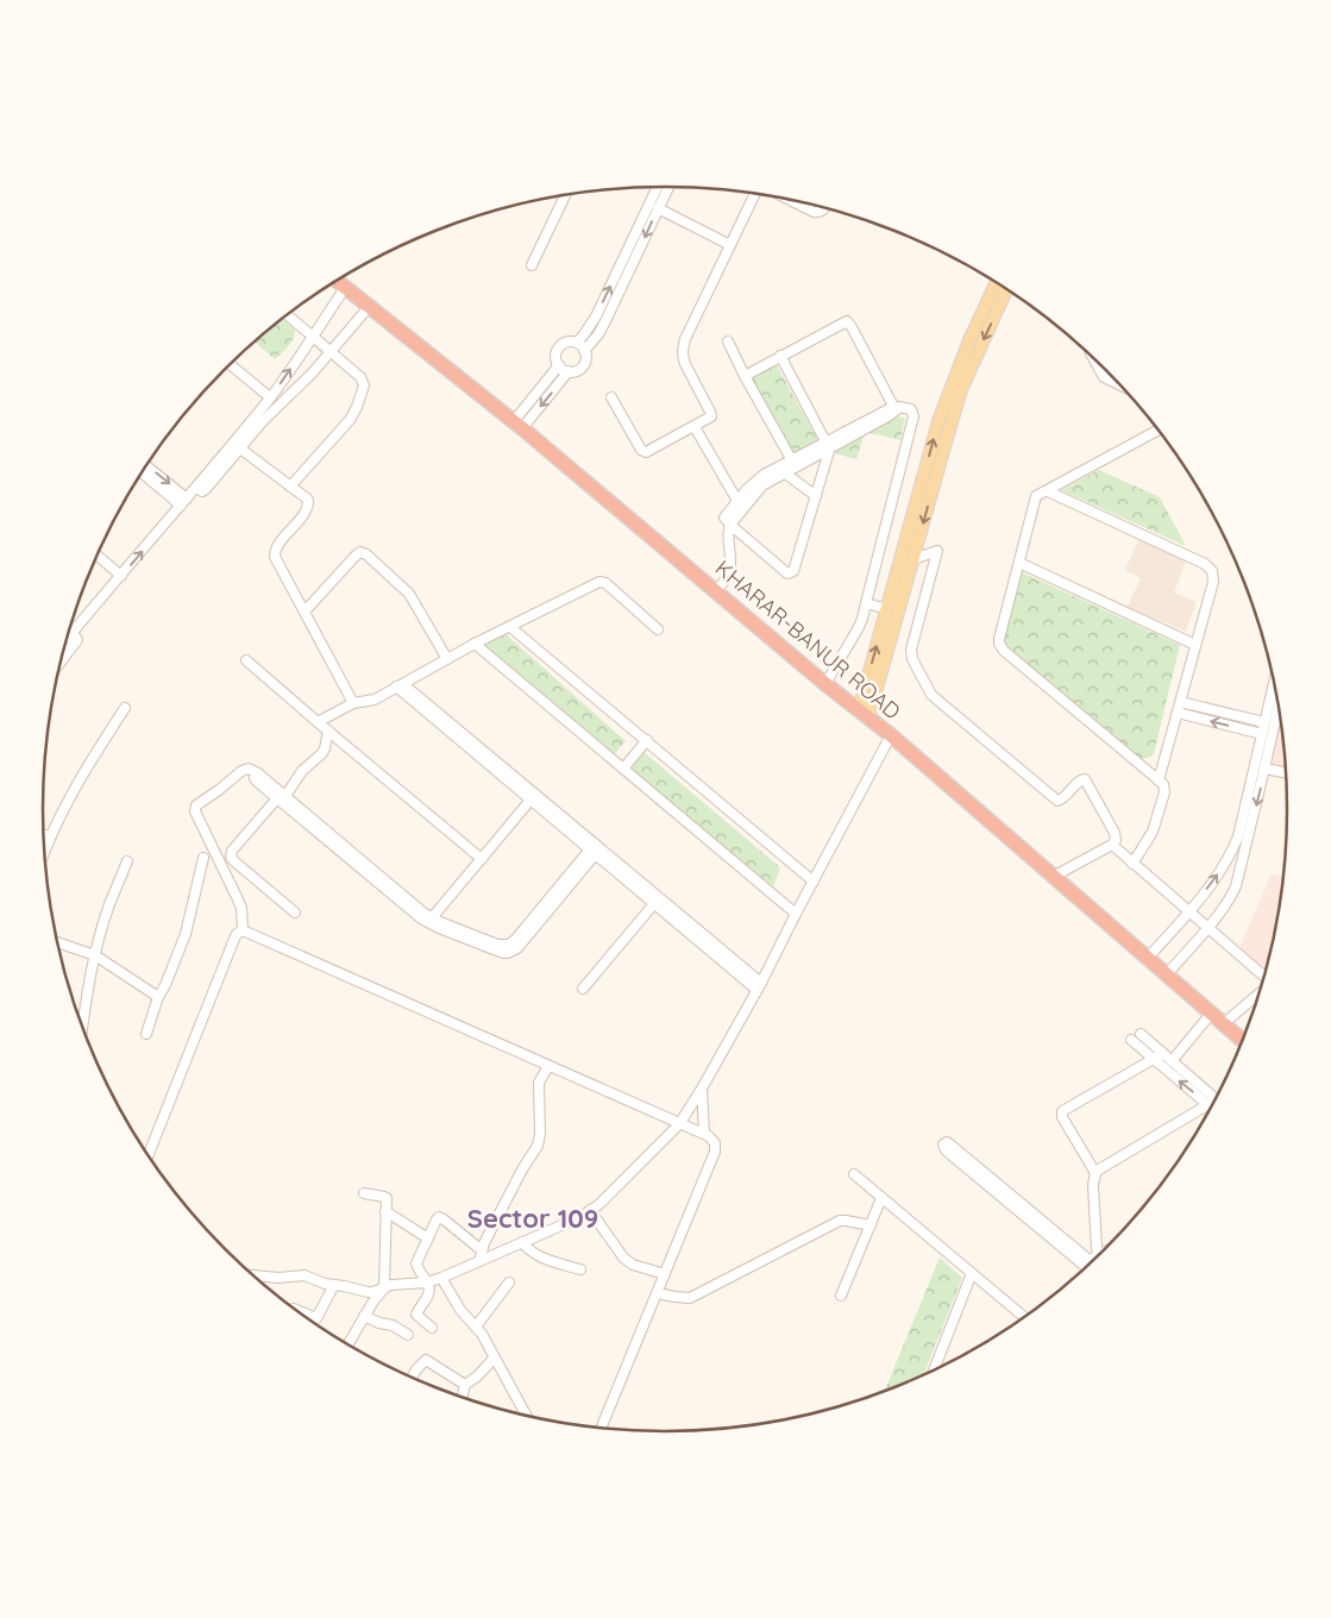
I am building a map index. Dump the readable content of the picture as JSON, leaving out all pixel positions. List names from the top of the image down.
{
  "streets": {
    "highway": ["KHARAR-BANUR ROAD"]
  },
  "districts": ["Sector 109"]
}
